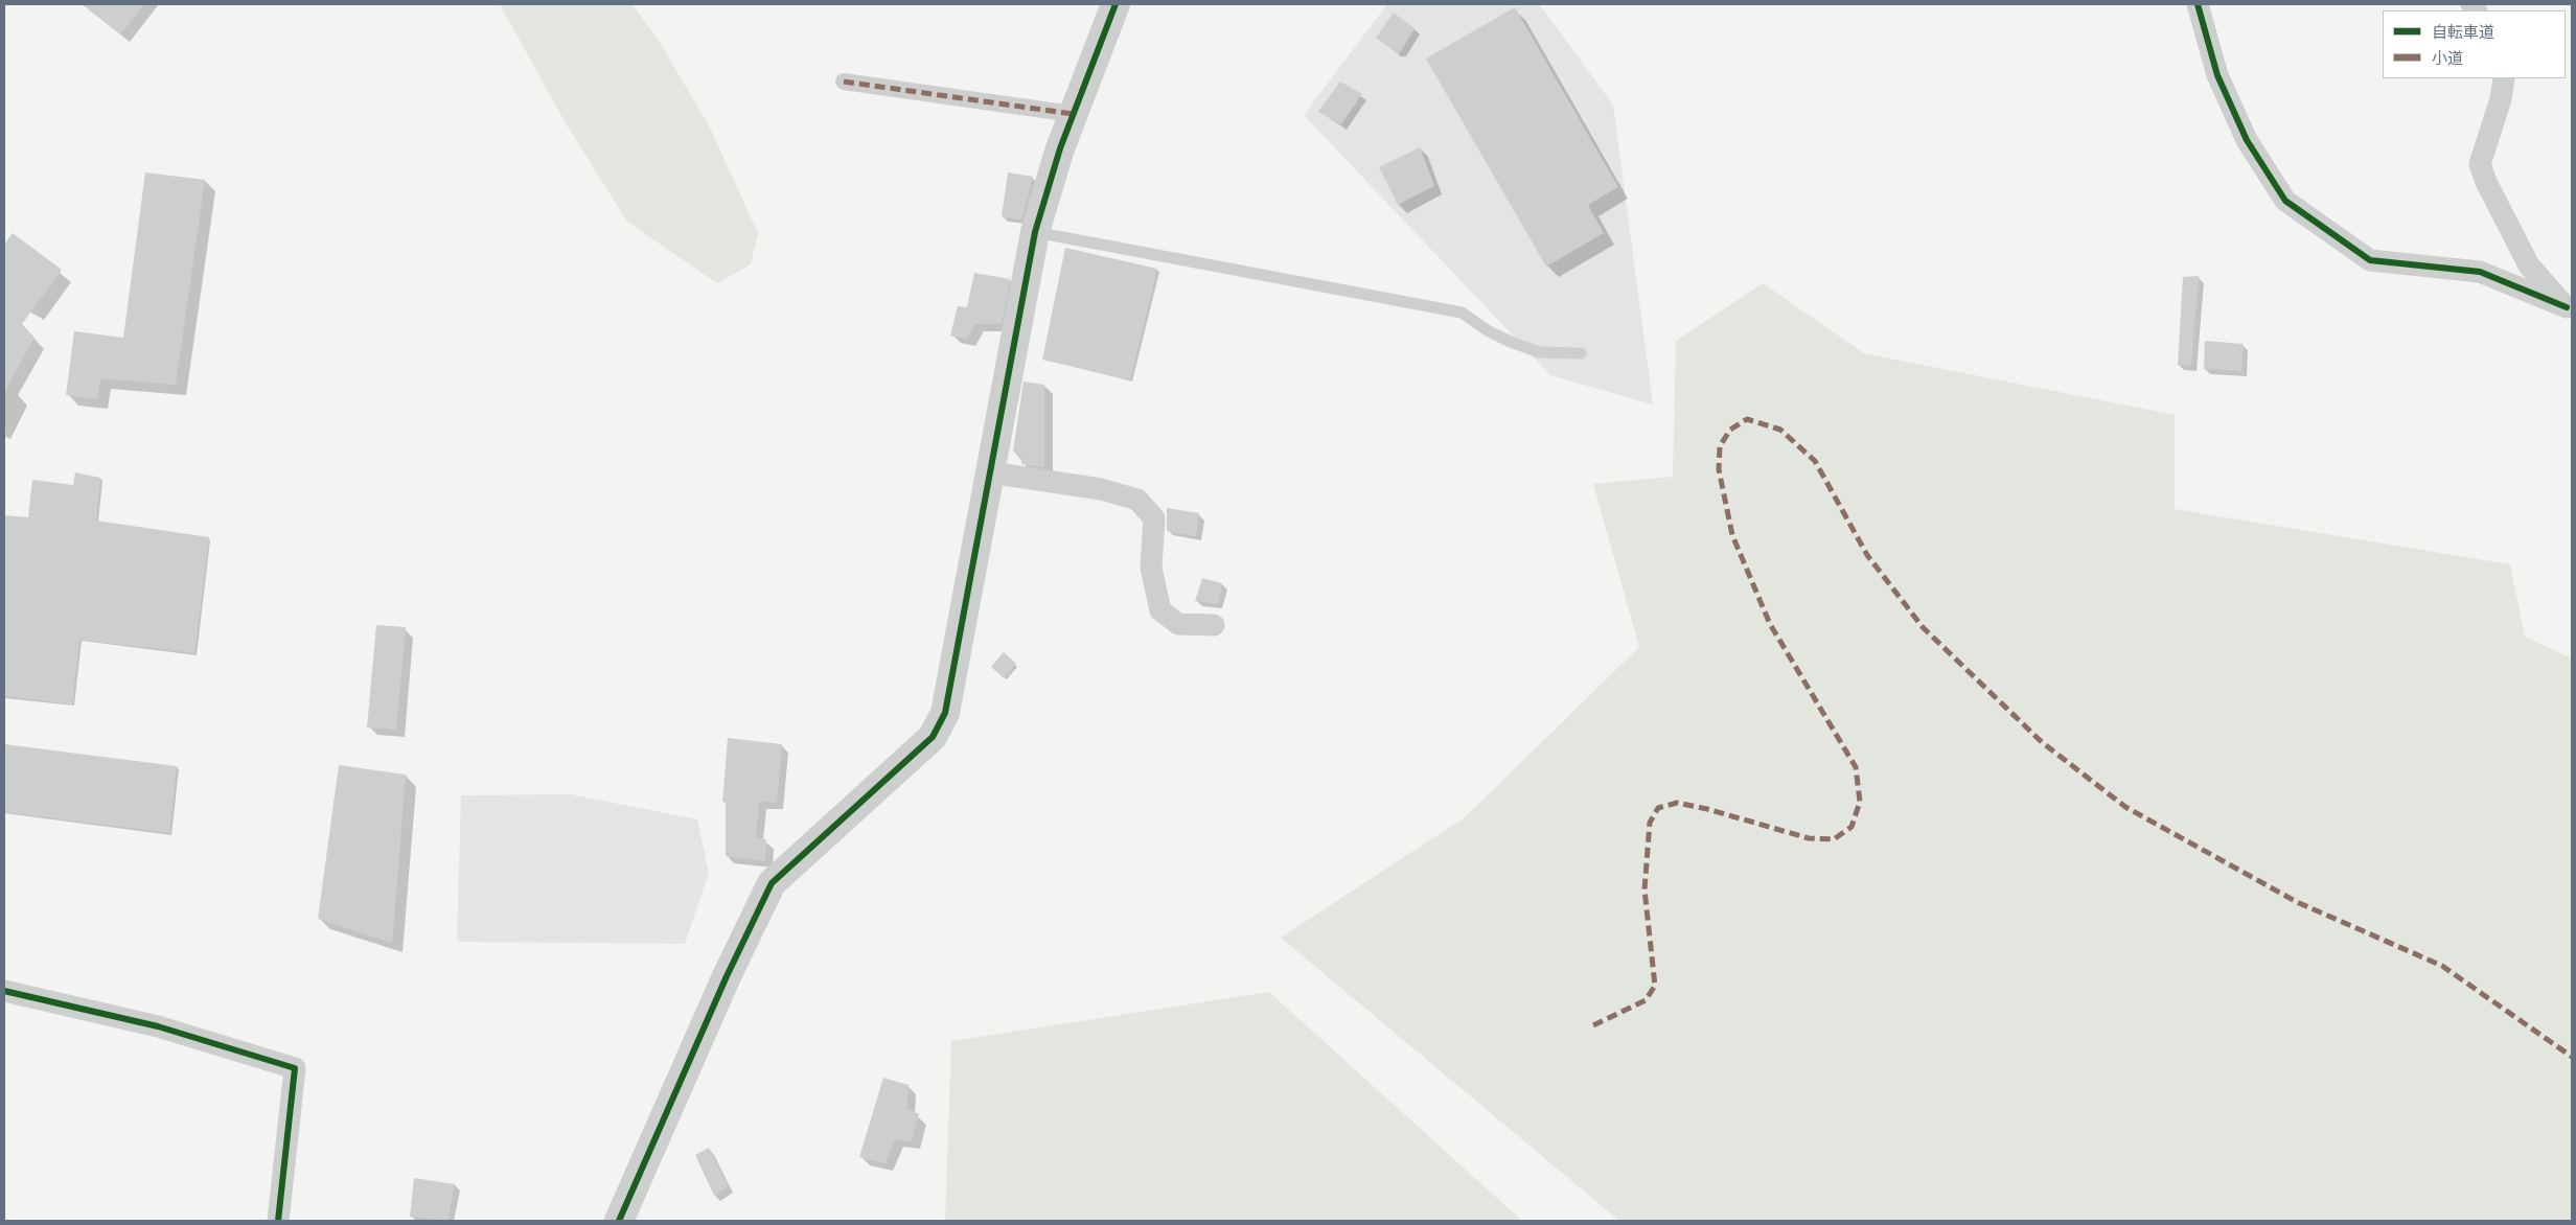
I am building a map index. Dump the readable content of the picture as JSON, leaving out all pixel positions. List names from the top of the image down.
{
  "legend": ["自転車道", "小道"]
}
